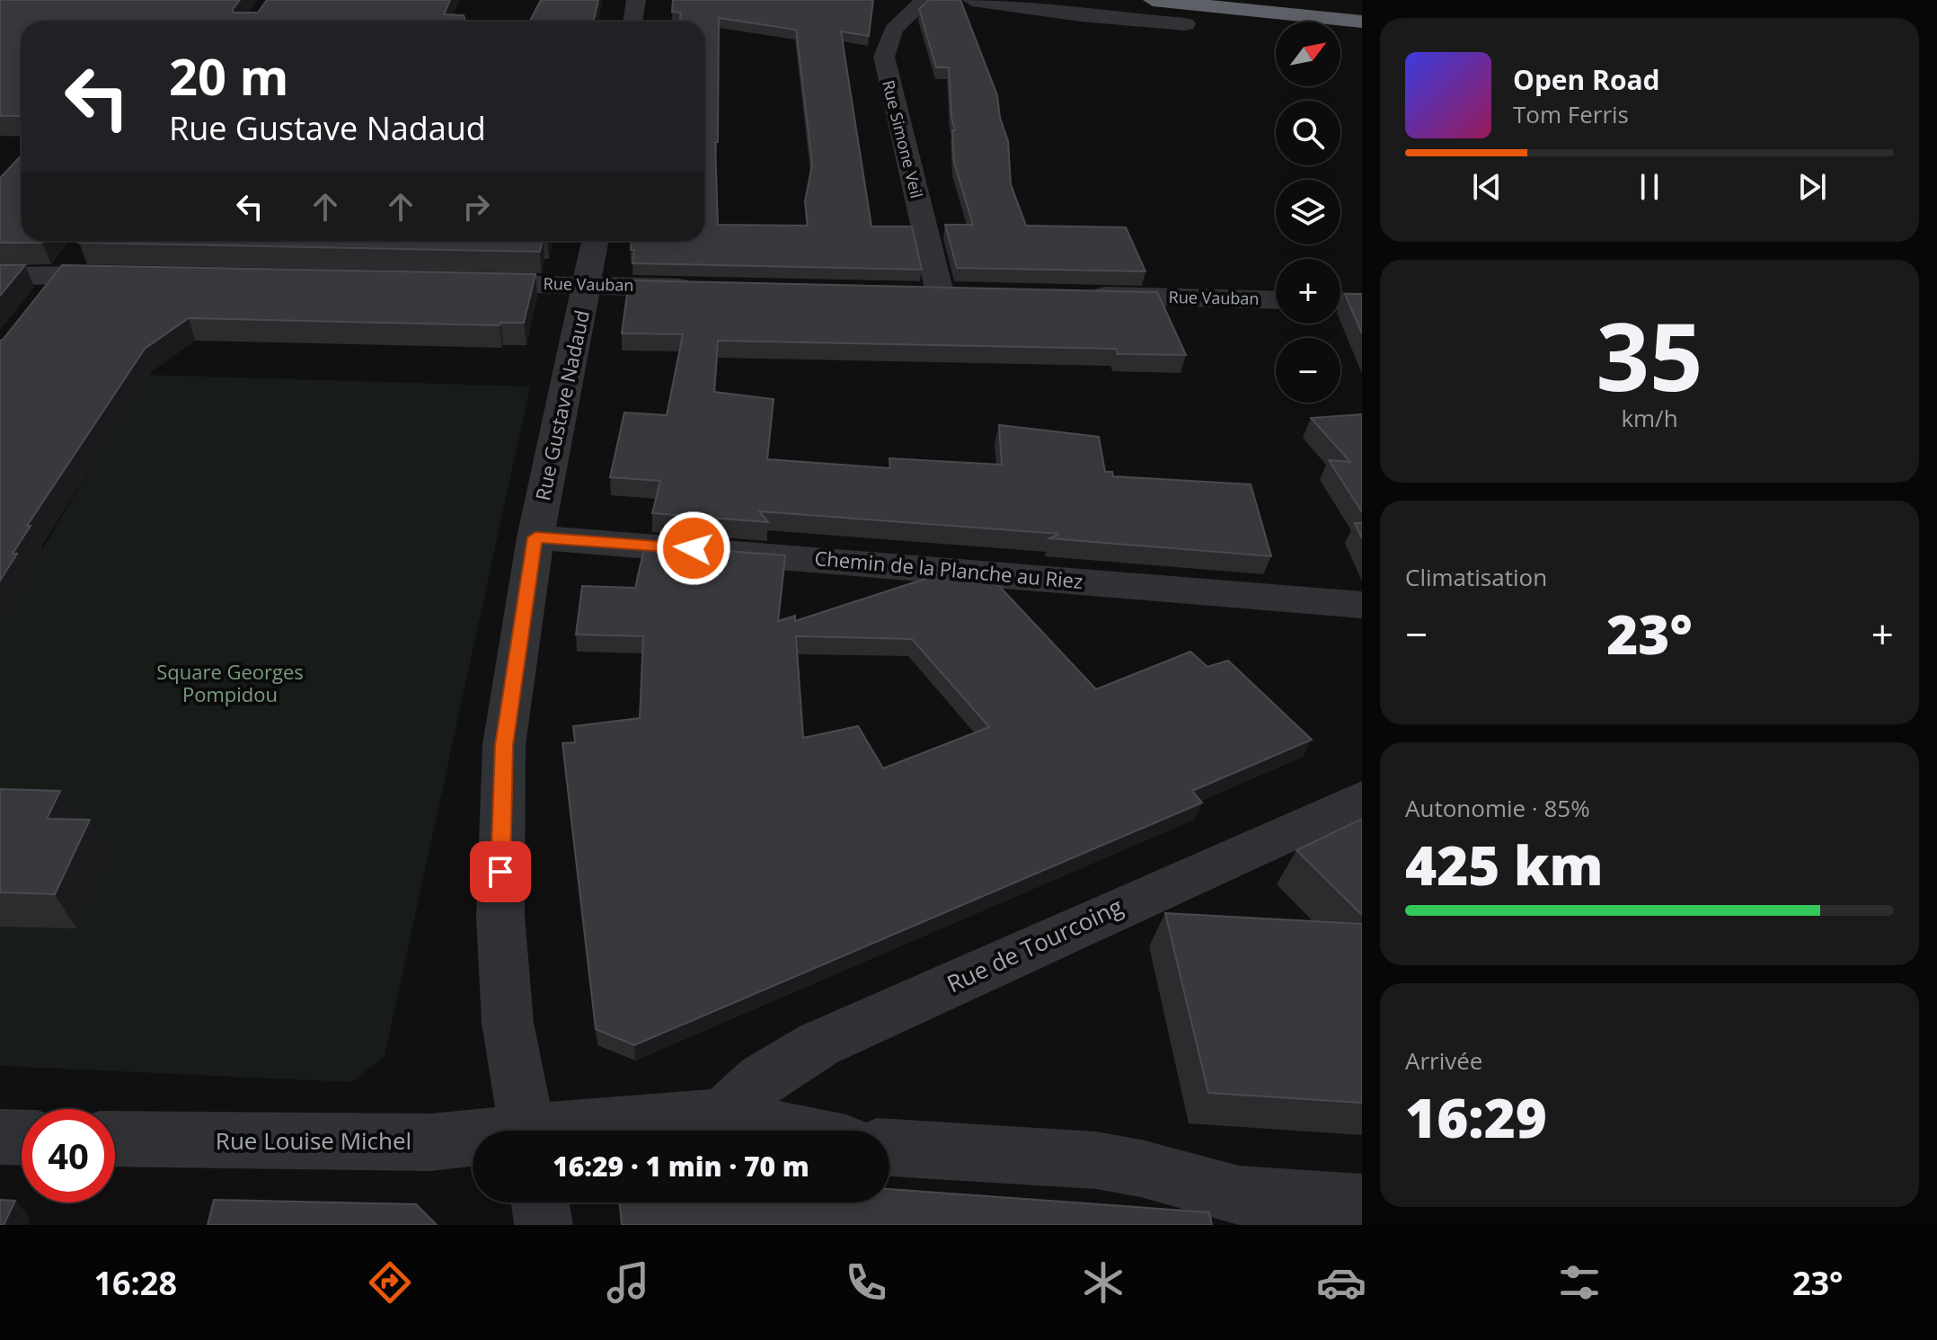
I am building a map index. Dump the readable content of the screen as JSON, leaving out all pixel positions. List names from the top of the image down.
{
  "streets": {
    "street": [
      "Rue Simone Veil",
      "Rue Vauban",
      "Rue Gustave Nadaud",
      "Chemin de la Planche au Riez",
      "Rue de Tourcoing",
      "Rue Louise Michel"
    ]
  },
  "crossings": [
    ["Rue Vauban", "Rue Gustave Nadaud"],
    ["Rue Gustave Nadaud", "Chemin de la Planche au Riez"],
    ["Rue de Tourcoing", "Rue Louise Michel"]
  ],
  "parks": ["Square Georges Pompidou"],
  "north": "top right",
  "page": {
    "map_buttons": ["+", "−"],
    "turn": ["20 m", "Rue Gustave Nadaud"],
    "song": ["Open Road", "Tom Ferris"],
    "tile": [
      ["35", "km/h"],
      "Climatisation",
      ["Autonomie · 85%", "425 km"],
      ["Arrivée", "16:29"]
    ],
    "heat": ["−", "23°", "+"],
    "limit": "40",
    "trip": "16:29 · 1 min · 70 m",
    "tabs": ["16:28", "23°"]
  }
}
